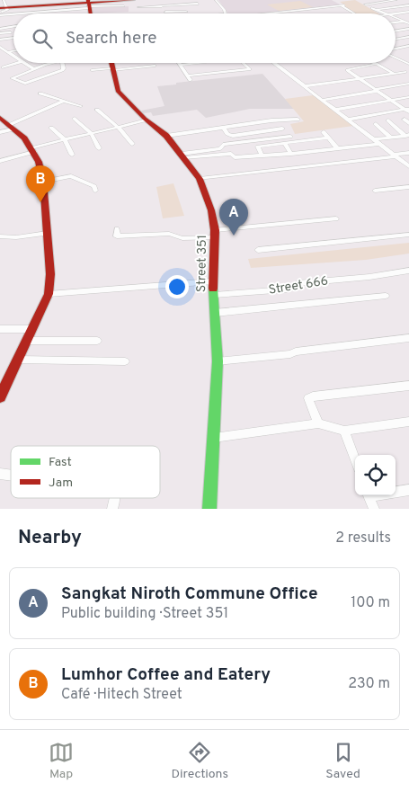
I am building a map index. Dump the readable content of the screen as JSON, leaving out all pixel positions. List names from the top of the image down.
{
  "streets": {
    "street": ["Street 351", "Street 666"]
  },
  "crossings": [
    ["Street 351", "Street 666"]
  ],
  "legend": ["Fast", "Jam"],
  "page": {
    "search": "Search here",
    "pins": ["B", "A"],
    "heading": ["Nearby", "2 results"],
    "list": [
      {
        "mark": "A",
        "name": "Sangkat Niroth Commune Office",
        "note": "Public building · Street 351",
        "value": "100 m"
      },
      {
        "mark": "B",
        "name": "Lumhor Coffee and Eatery",
        "note": "Café · Hitech Street",
        "value": "230 m"
      }
    ],
    "nav": ["Map", "Directions", "Saved"]
  }
}
